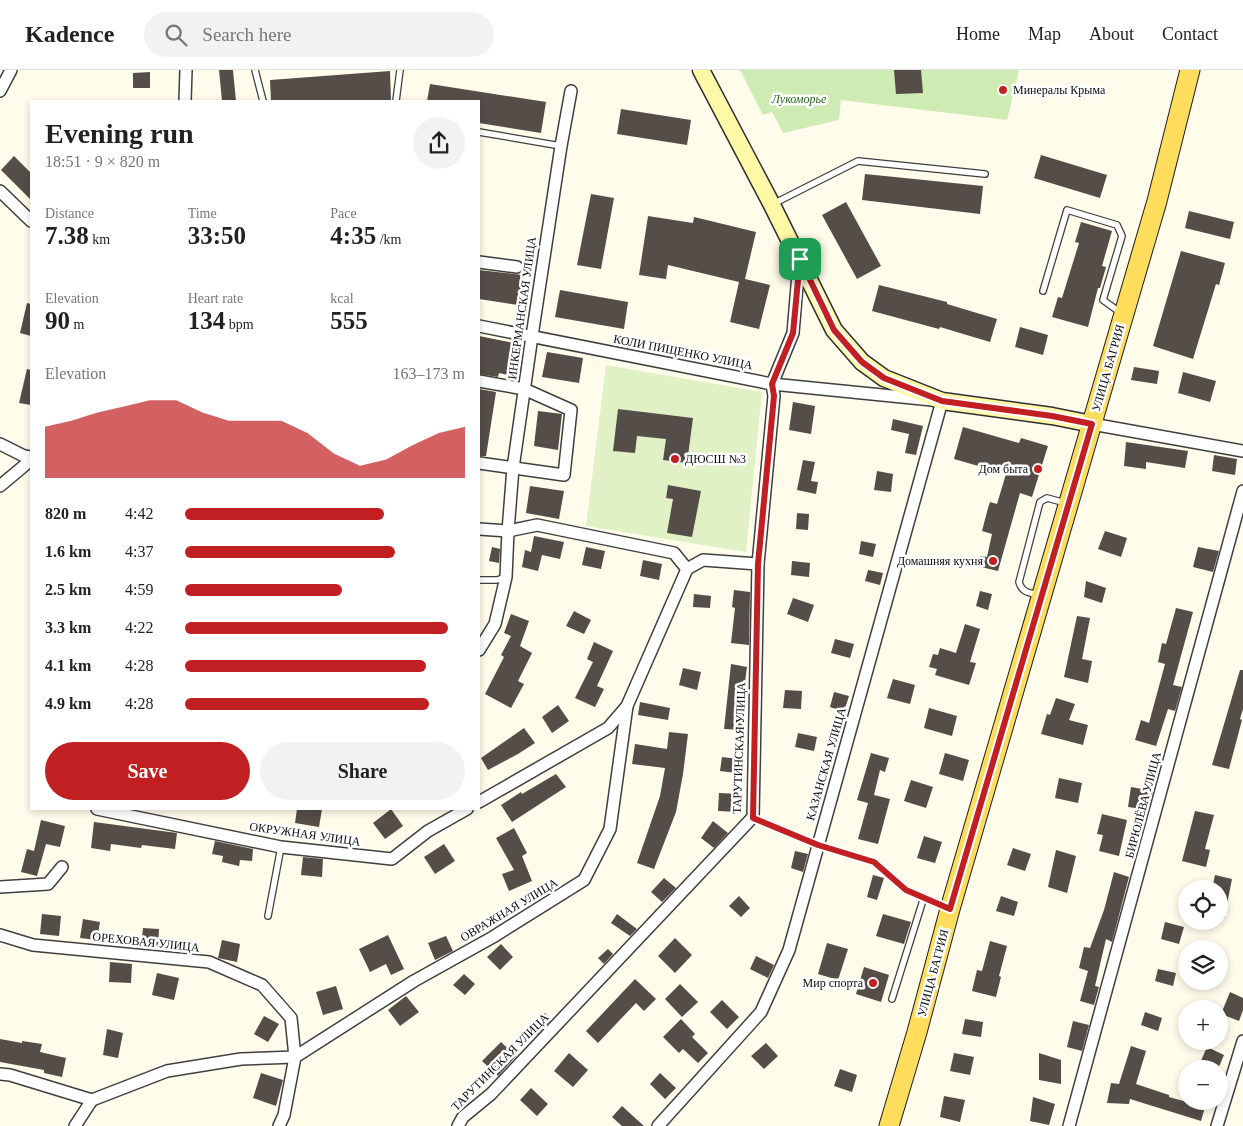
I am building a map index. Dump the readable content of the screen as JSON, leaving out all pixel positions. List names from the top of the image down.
{
  "streets": {
    "main road": ["УЛИЦА БАГРИЯ"],
    "street": [
      "ИНКЕРМАНСКАЯ УЛИЦА",
      "КОЛИ ПИЩЕНКО УЛИЦА",
      "ТАРУТИНСКАЯ УЛИЦА",
      "КАЗАНСКАЯ УЛИЦА",
      "БИРЮЛЁВА УЛИЦА",
      "ОКРУЖНАЯ УЛИЦА",
      "ОВРАЖНАЯ УЛИЦА",
      "ОРЕХОВАЯ УЛИЦА"
    ]
  },
  "crossings": [
    ["ИНКЕРМАНСКАЯ УЛИЦА", "КОЛИ ПИЩЕНКО УЛИЦА"],
    ["КОЛИ ПИЩЕНКО УЛИЦА", "ТАРУТИНСКАЯ УЛИЦА"],
    ["КОЛИ ПИЩЕНКО УЛИЦА", "КАЗАНСКАЯ УЛИЦА"],
    ["ОВРАЖНАЯ УЛИЦА", "ОРЕХОВАЯ УЛИЦА"]
  ],
  "parks": ["Лукоморье"],
  "places": [
    "Минералы Крыма",
    "ДЮСШ №3",
    "Дом быта",
    "Домашняя кухня",
    "Мир спорта"
  ],
  "page": {
    "header": "Kadence",
    "search": "Search here",
    "nav": [
      "Home",
      "Map",
      "About",
      "Contact"
    ],
    "heading": ["Evening run", "18:51 · 9 × 820 m"],
    "stats": [
      ["Distance", "7.38 km"],
      ["Time", "33:50"],
      ["Pace", "4:35 /km"],
      ["Elevation", "90 m"],
      ["Heart rate", "134 bpm"],
      ["kcal", "555"]
    ],
    "chart": ["Elevation", "163–173 m"],
    "list": [
      {
        "name": "820 m",
        "note": "4:42"
      },
      {
        "name": "1.6 km",
        "note": "4:37"
      },
      {
        "name": "2.5 km",
        "note": "4:59"
      },
      {
        "name": "3.3 km",
        "note": "4:22"
      },
      {
        "name": "4.1 km",
        "note": "4:28"
      },
      {
        "name": "4.9 km",
        "note": "4:28"
      }
    ],
    "buttons": ["Save", "Share"],
    "map_buttons": ["+", "−"]
  }
}
